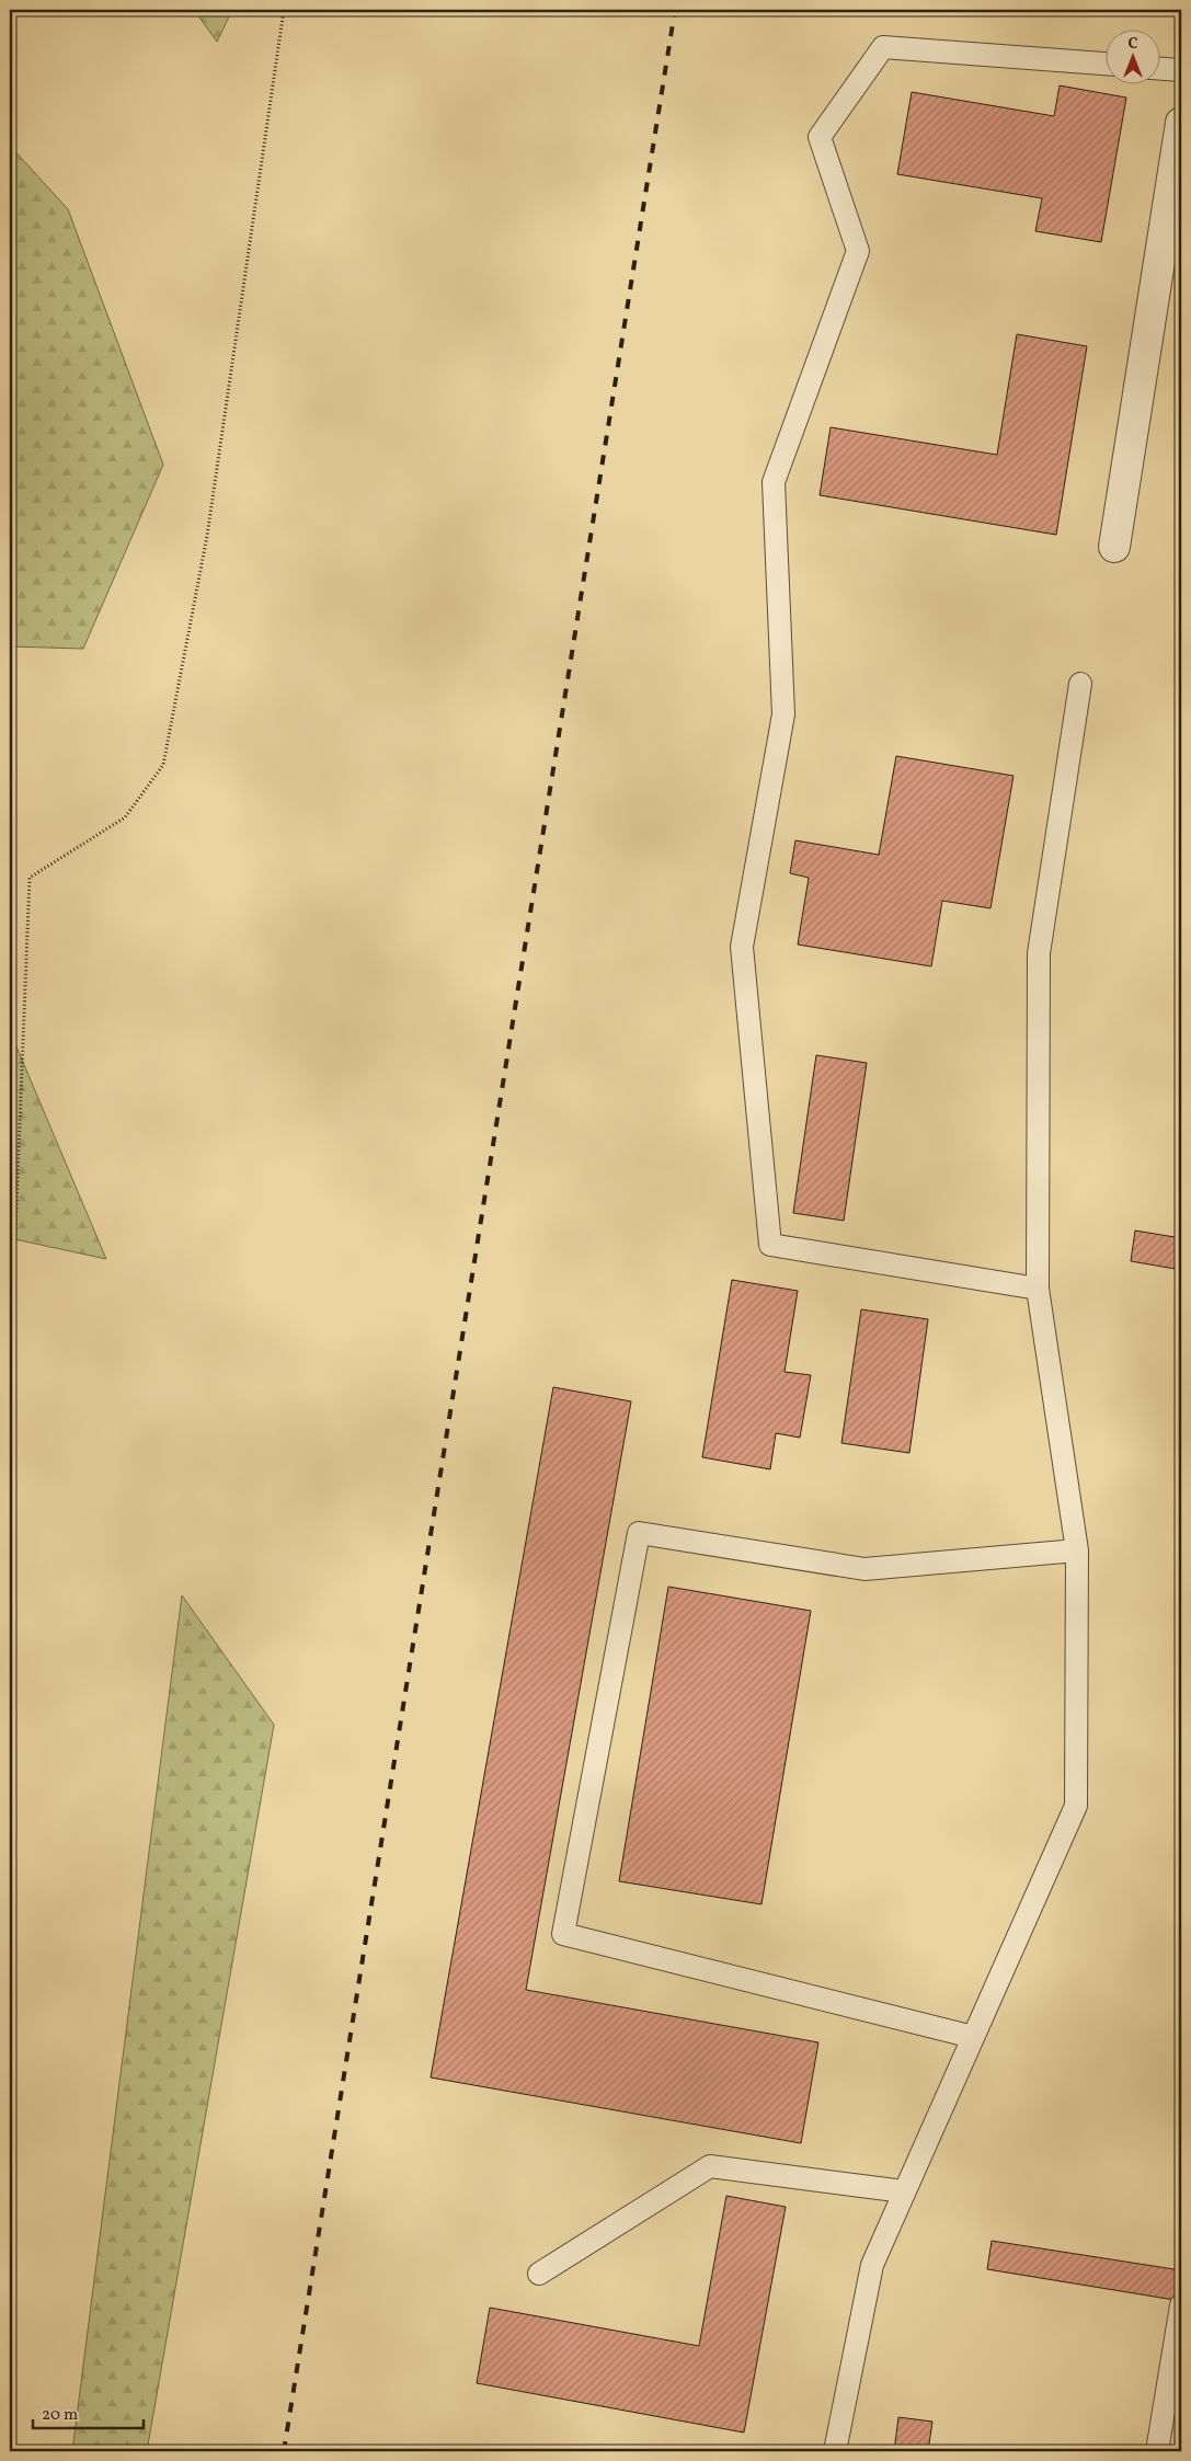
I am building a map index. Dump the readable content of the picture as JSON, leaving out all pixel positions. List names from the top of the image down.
{
  "scale_bar": "20 m",
  "north": "top"
}
